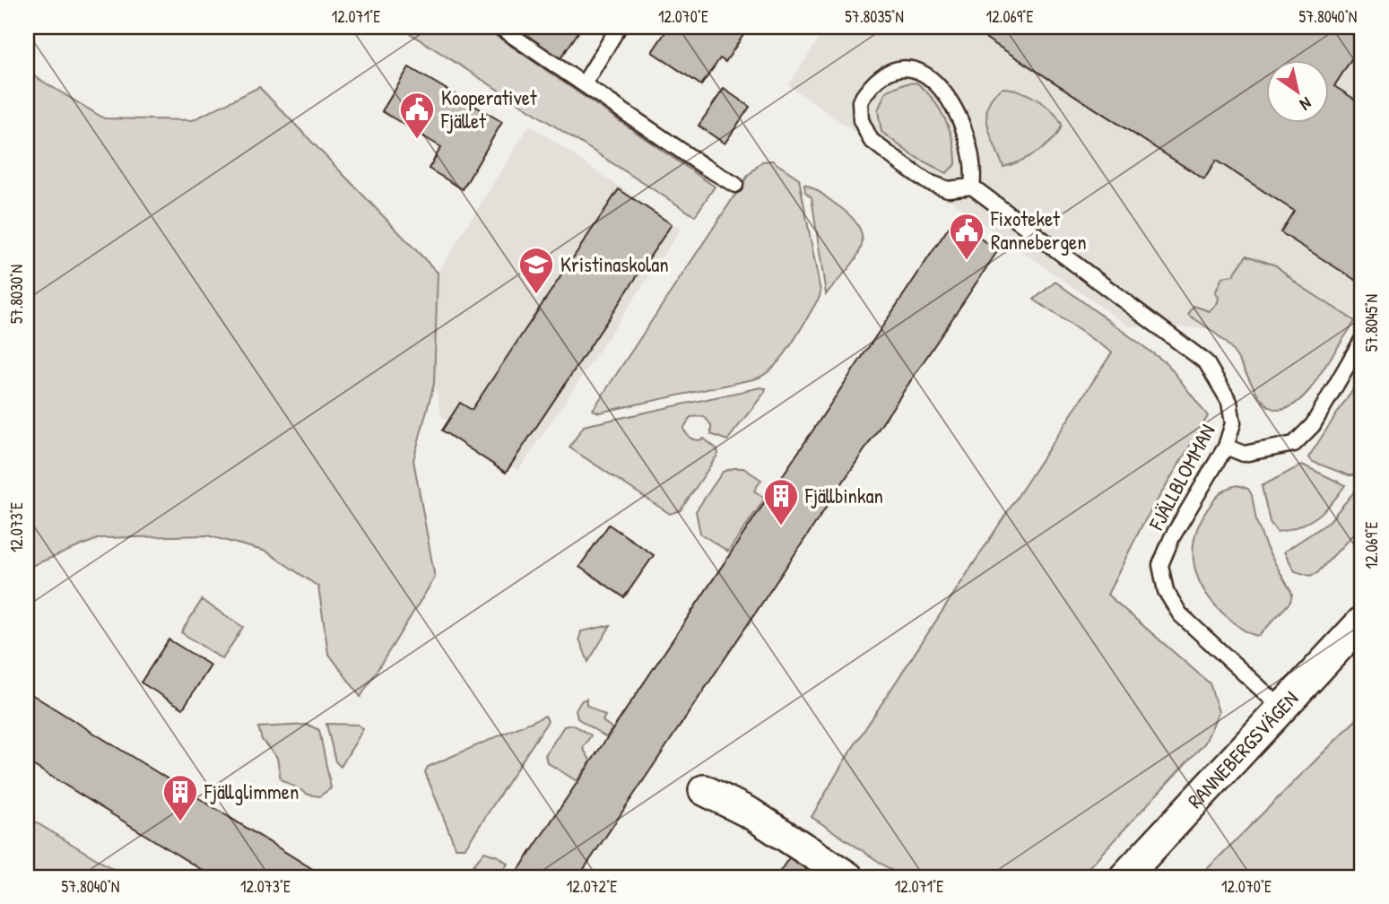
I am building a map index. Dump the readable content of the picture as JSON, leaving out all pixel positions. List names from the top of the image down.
{
  "streets": {
    "street": ["RANNEBERGSVÄGEN"],
    "lane": ["FJÄLLBLOMMAN"]
  },
  "crossings": [
    ["FJÄLLBLOMMAN", "RANNEBERGSVÄGEN"]
  ],
  "places": {
    "public building": ["Kooperativet Fjället", "Fixoteket Rannebergen"],
    "school or university": ["Kristinaskolan"],
    "building": ["Fjällbinkan", "Fjällglimmen"]
  },
  "north": "bottom right",
  "coordinates": [
    "12.071°E",
    "12.070°E",
    "57.8035°N",
    "12.069°E",
    "57.8040°N",
    "57.8030°N",
    "57.8045°N",
    "12.073°E",
    "12.072°E"
  ]
}
